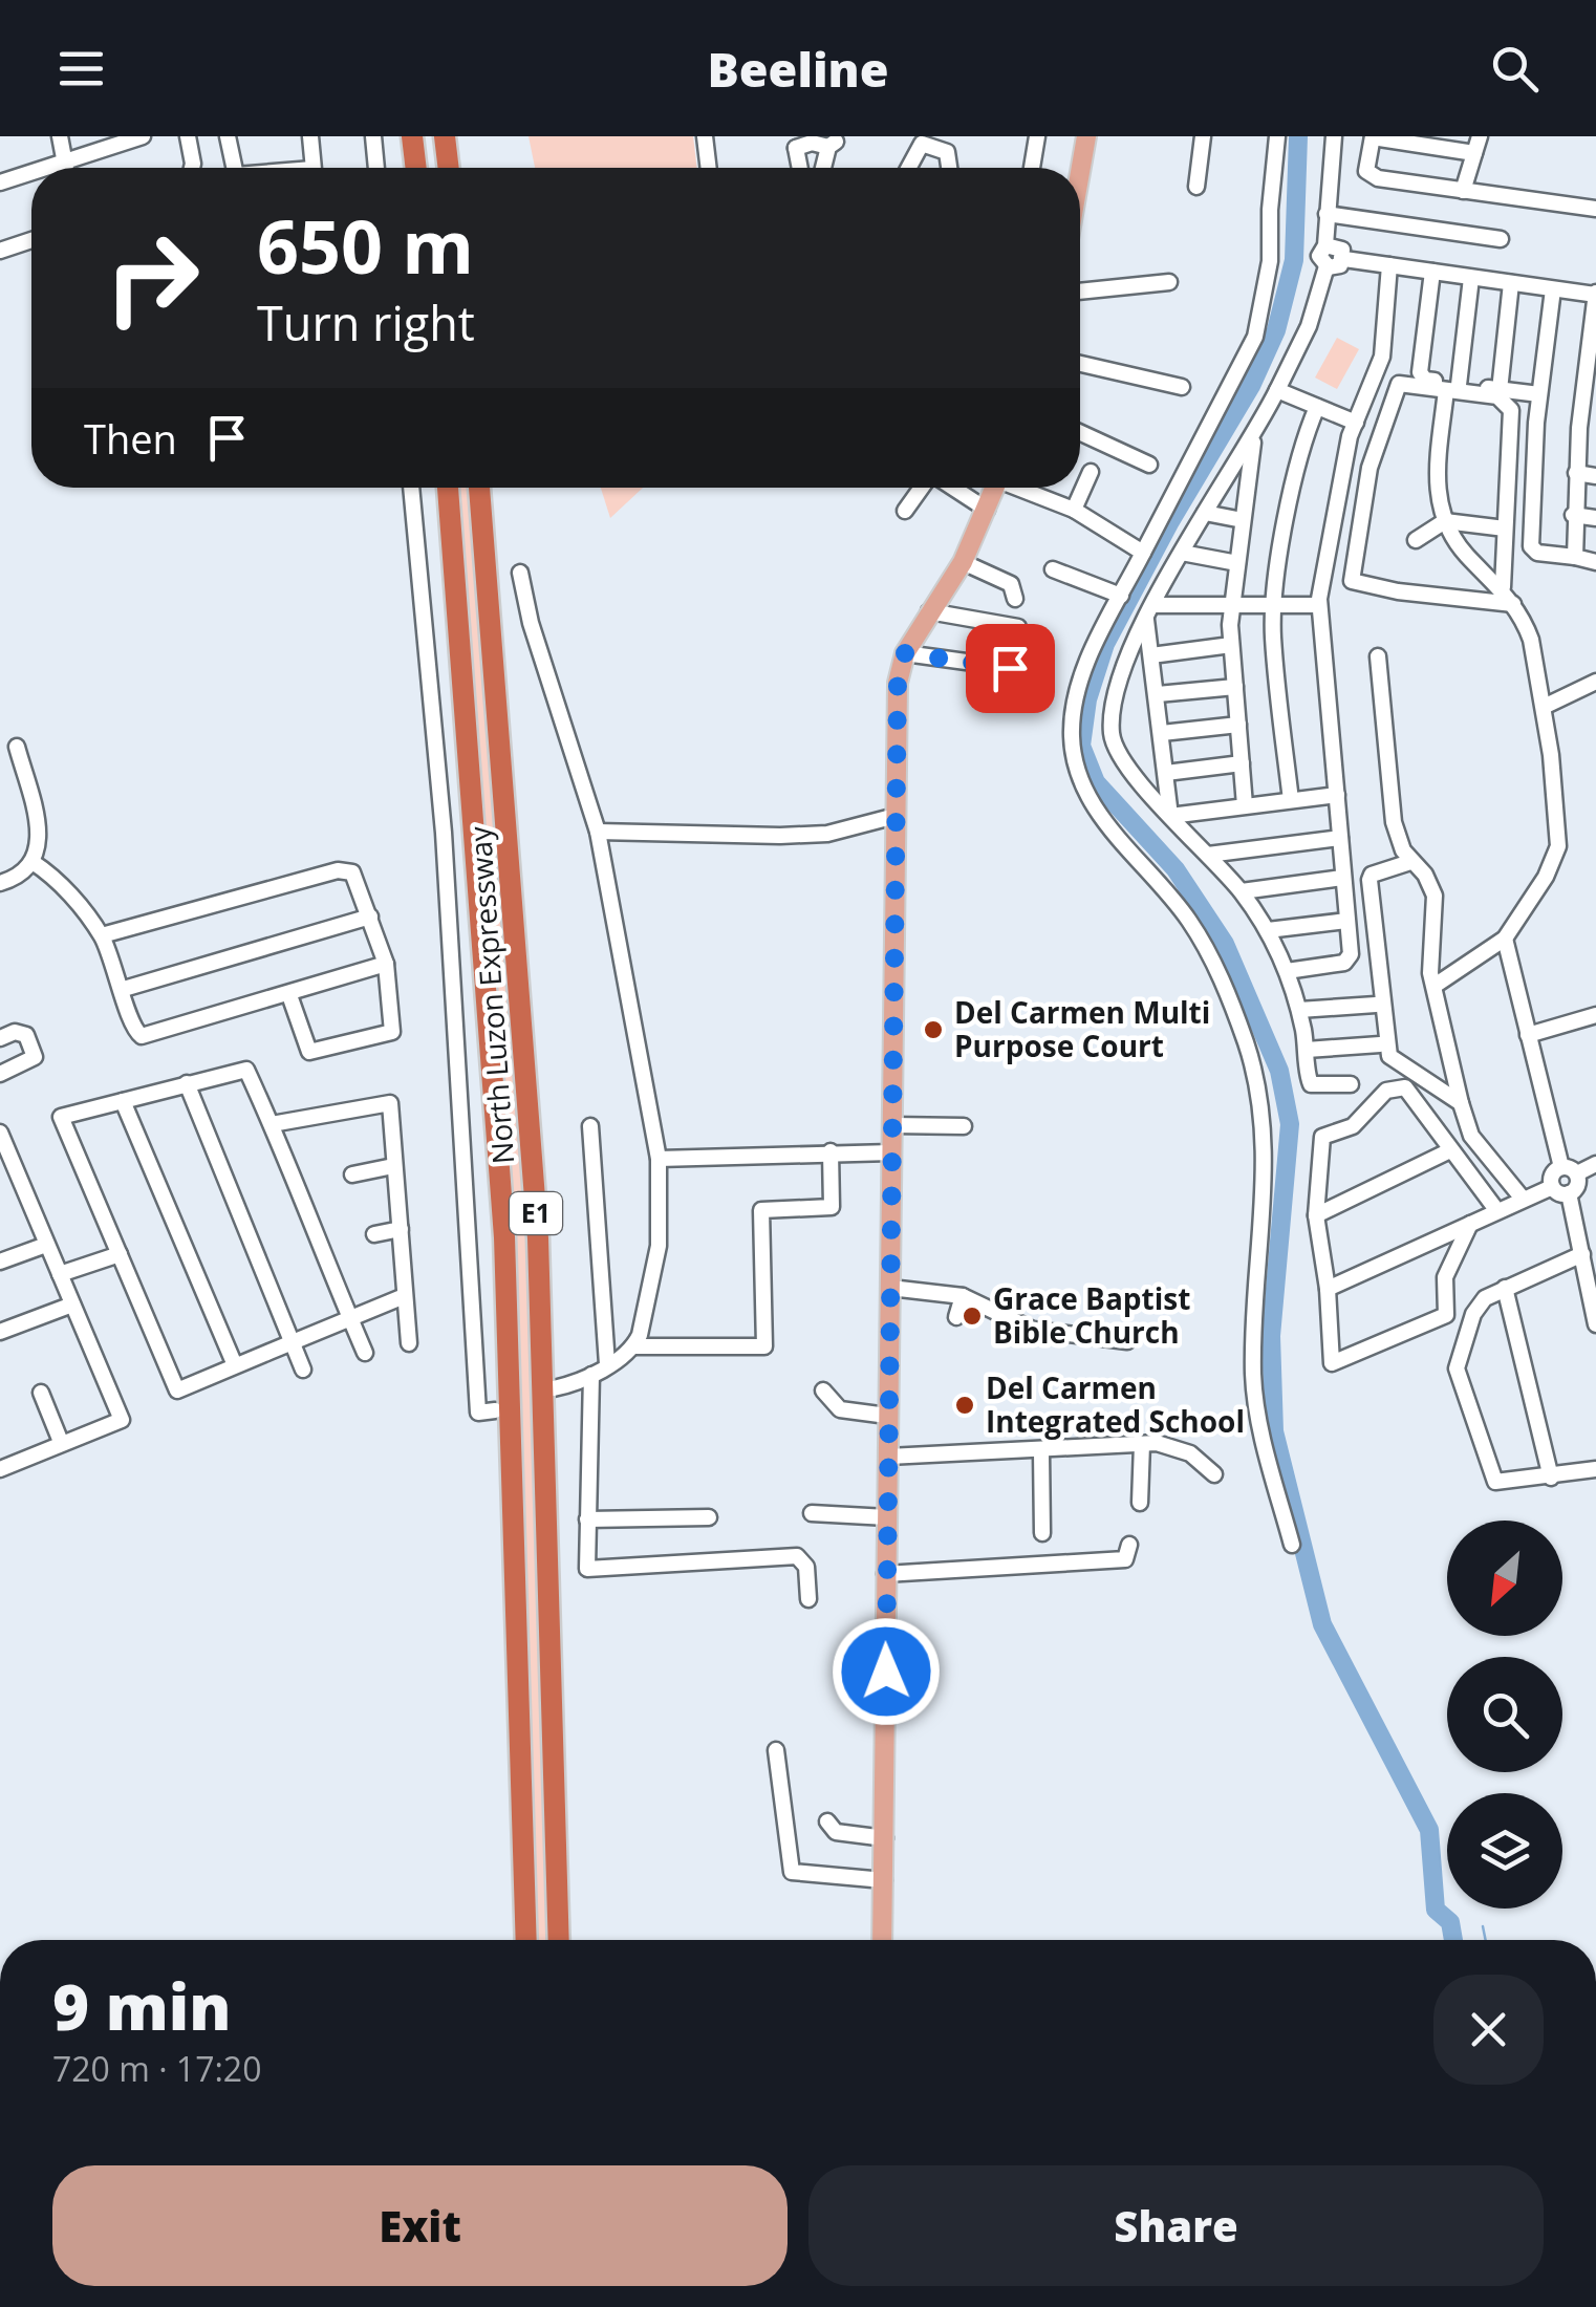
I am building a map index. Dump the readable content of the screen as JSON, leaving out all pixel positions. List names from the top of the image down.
{
  "streets": {
    "highway": ["North Luzon Expressway", "E1"]
  },
  "places": ["Del Carmen Multi Purpose Court", "Grace Baptist Bible Church", "Del Carmen Integrated School"],
  "north": "bottom left",
  "page": {
    "header": "Beeline",
    "turn": ["650 m", "Turn right"],
    "then": "Then",
    "heading": ["9 min", "720 m · 17:20"],
    "buttons": ["Exit", "Share"]
  }
}
